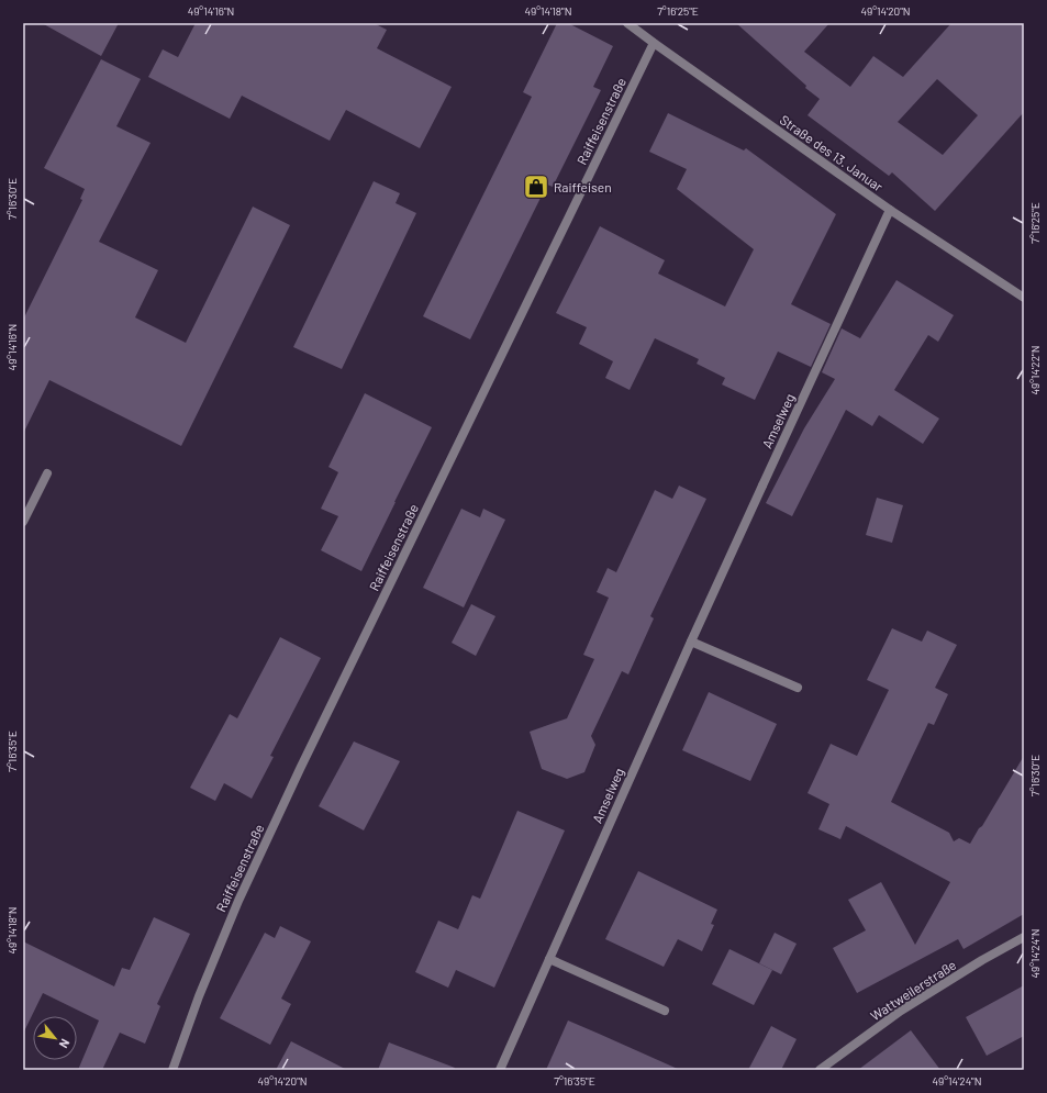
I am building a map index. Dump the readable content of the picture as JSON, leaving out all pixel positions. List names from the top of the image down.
{
  "streets": {
    "street": [
      "Raiffeisenstraße",
      "Straße des 13. Januar",
      "Amselweg",
      "Wattweilerstraße"
    ]
  },
  "crossings": [
    ["Raiffeisenstraße", "Straße des 13. Januar"],
    ["Straße des 13. Januar", "Amselweg"]
  ],
  "places": {
    "shop": ["Raiffeisen"]
  },
  "north": "bottom right",
  "coordinates": [
    "49°14'16\"N",
    "49°14'18\"N",
    "7°16'25\"E",
    "49°14'20\"N",
    "7°16'30\"E",
    "49°14'22\"N",
    "7°16'35\"E",
    "49°14'24\"N"
  ]
}
